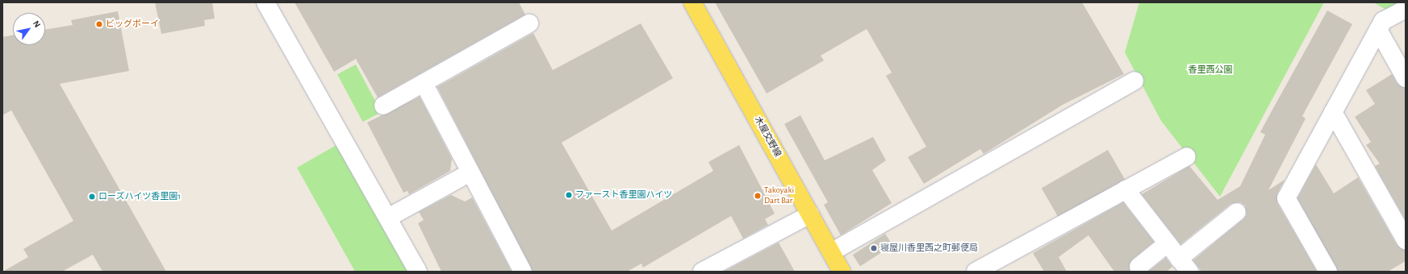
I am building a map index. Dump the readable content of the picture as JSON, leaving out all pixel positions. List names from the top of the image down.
{
  "streets": {
    "main road": ["木屋交野線"]
  },
  "parks": ["香里西公園"],
  "places": [
    "ビッグボーイ",
    "ファースト香里園ハイツ",
    "Takoyaki Dart Bar",
    "ローズハイツ香里園1",
    "寝屋川香里西之町郵便局"
  ],
  "north": "top right"
}
